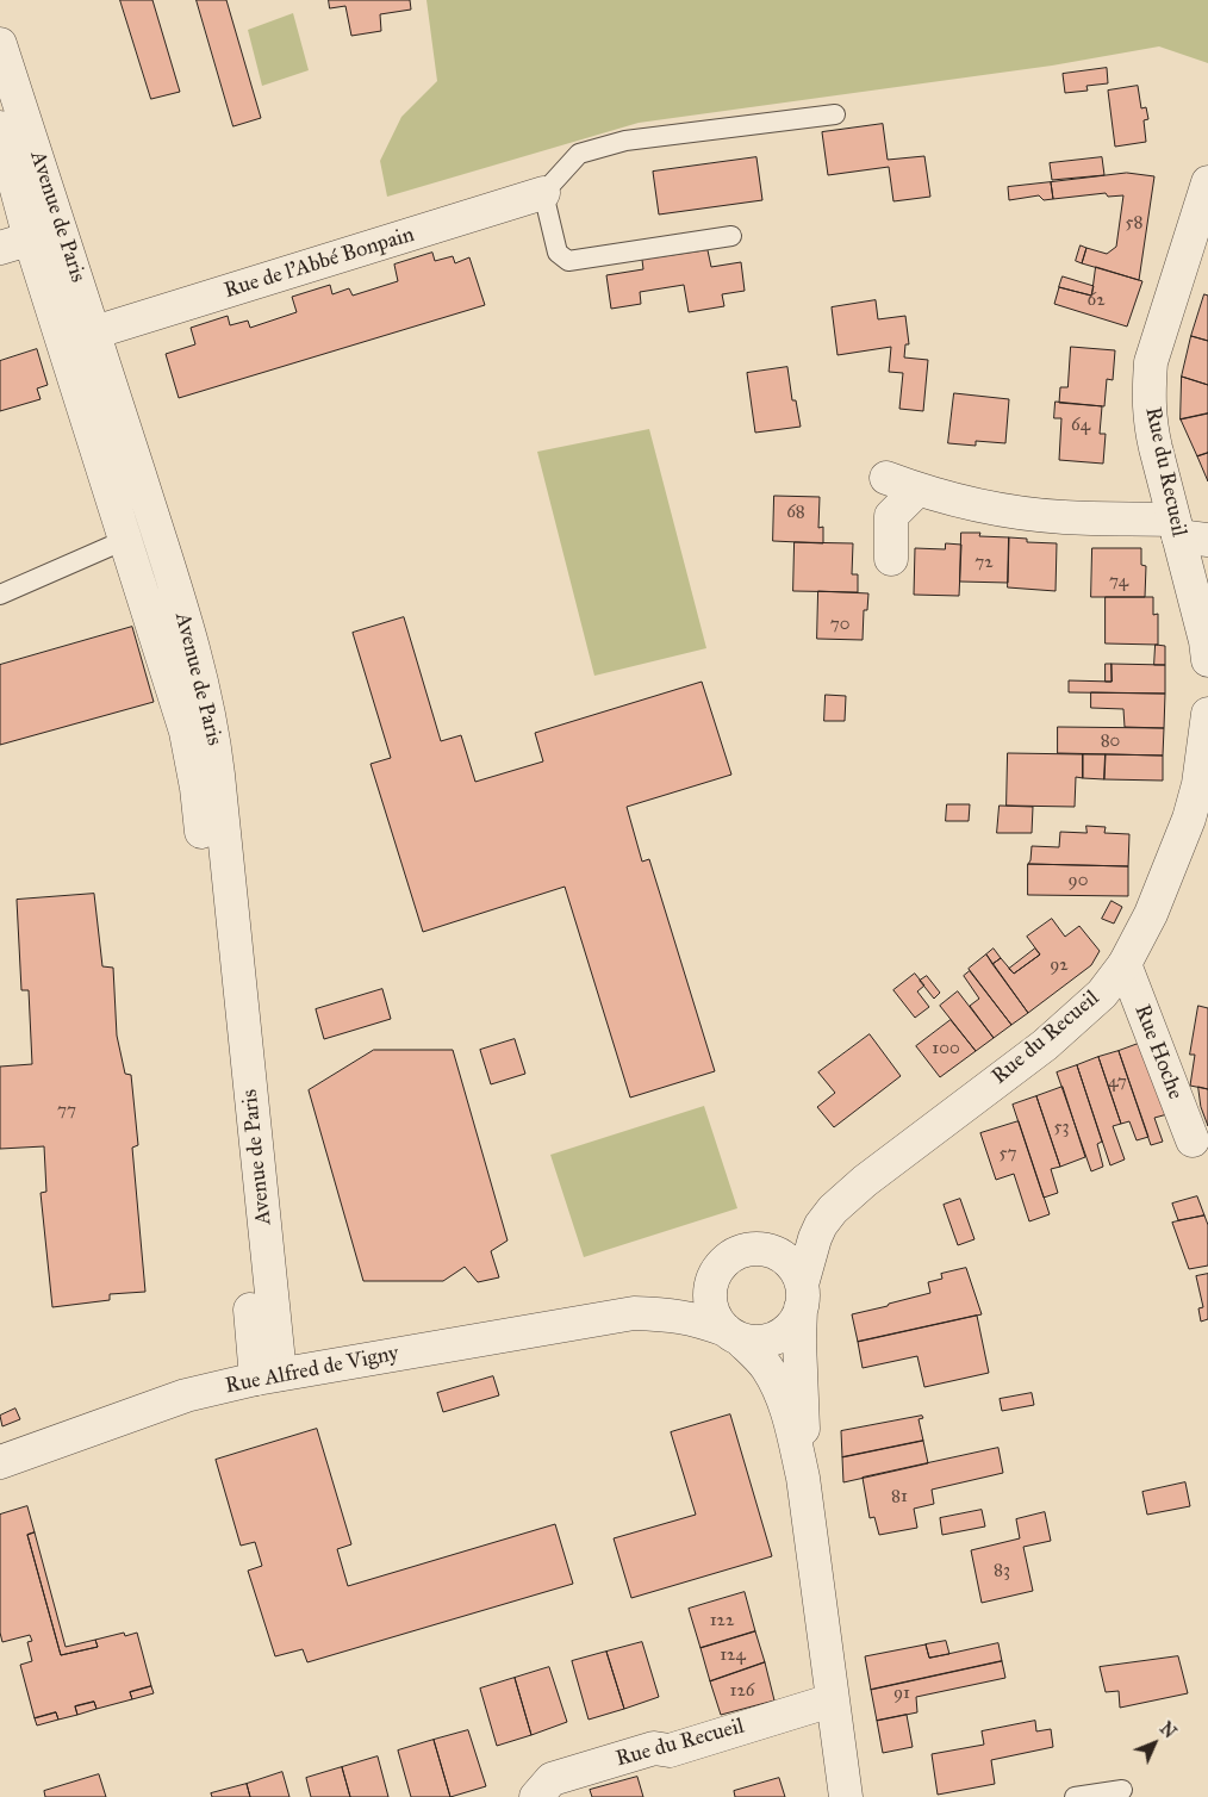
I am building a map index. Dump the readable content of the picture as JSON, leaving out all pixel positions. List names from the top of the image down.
{
  "streets": {
    "street": [
      "Avenue de Paris",
      "Rue de l'Abbé Bonpain",
      "Rue du Recueil",
      "Rue Hoche",
      "Rue Alfred de Vigny"
    ]
  },
  "crossings": [
    ["Avenue de Paris", "Rue de l'Abbé Bonpain"],
    ["Avenue de Paris", "Rue Alfred de Vigny"],
    ["Rue du Recueil", "Rue Hoche"],
    ["Rue du Recueil", "Rue Alfred de Vigny"]
  ],
  "house_numbers": [
    "58",
    "62",
    "64",
    "68",
    "72",
    "74",
    "70",
    "80",
    "90",
    "92",
    "100",
    "47",
    "77",
    "53",
    "57",
    "81",
    "83",
    "122",
    "124",
    "126",
    "91"
  ],
  "north": "top right"
}
